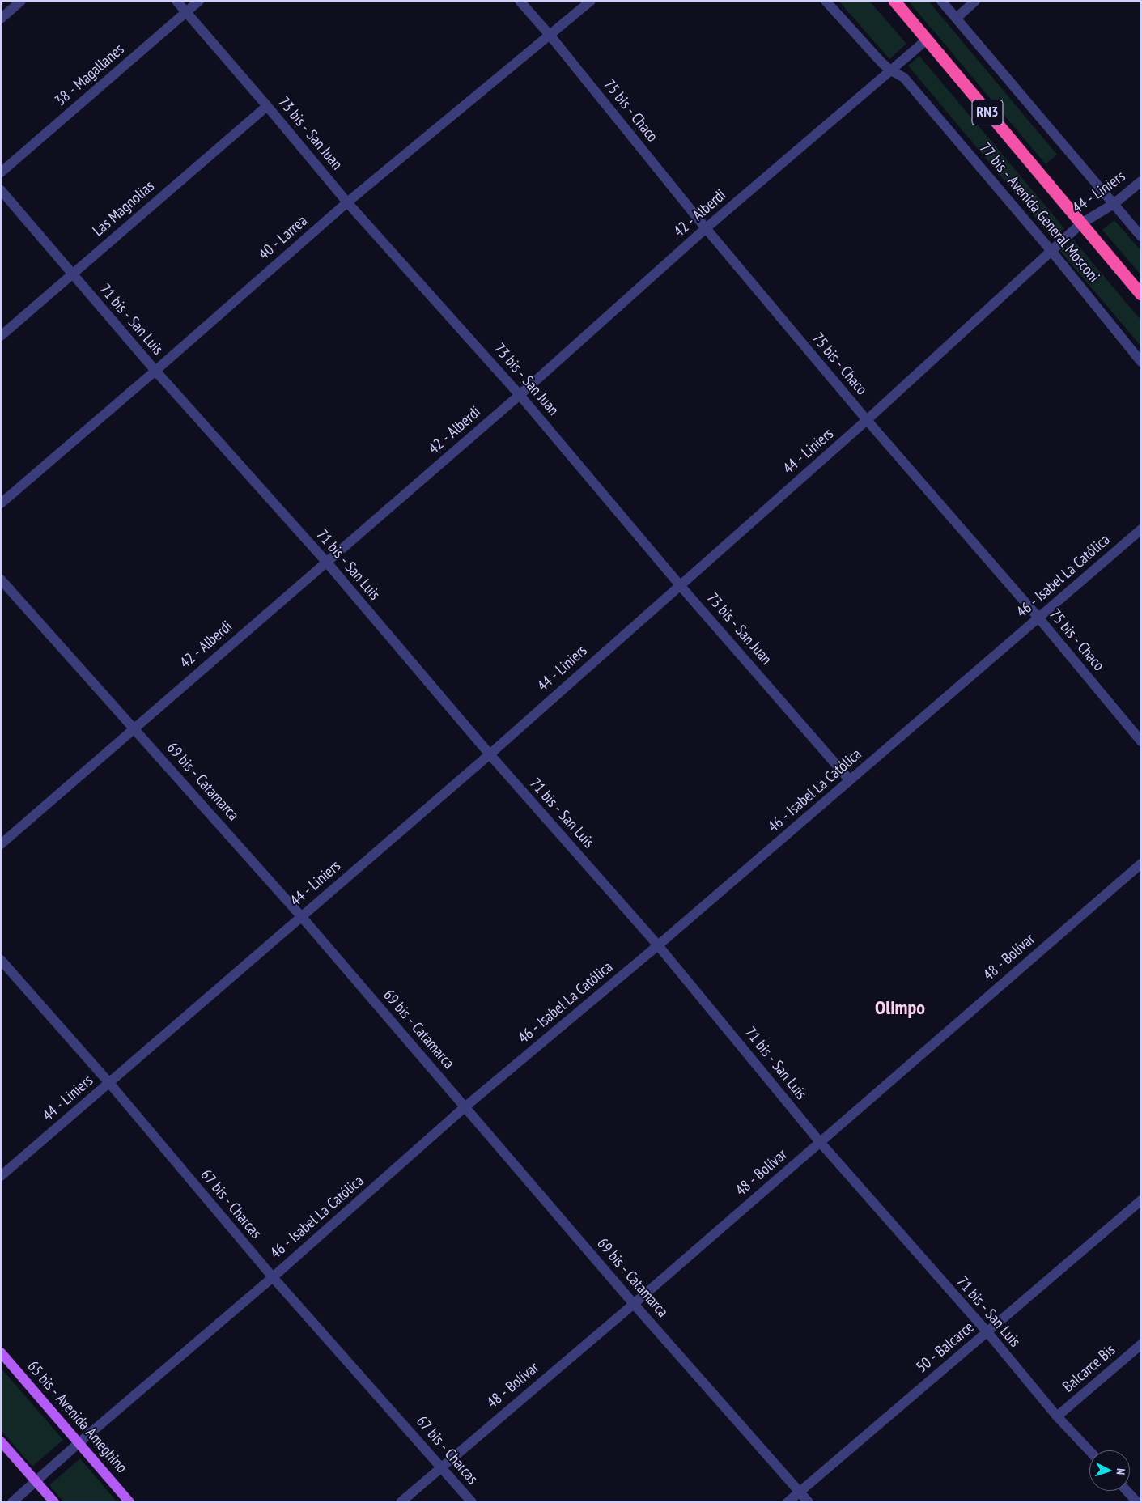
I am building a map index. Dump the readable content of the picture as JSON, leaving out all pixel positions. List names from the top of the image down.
{
  "streets": {
    "highway": ["RN3", "77 bis - Avenida General Mosconi"],
    "main road": ["65 bis - Avenida Ameghino"],
    "street": [
      "38 - Magallanes",
      "75 bis - Chaco",
      "73 bis - San Juan",
      "44 - Liniers",
      "Las Magnolias",
      "42 - Alberdi",
      "40 - Larrea",
      "71 bis - San Luis",
      "46 - Isabel La Católica",
      "69 bis - Catamarca",
      "48 - Bolívar",
      "67 bis - Charcas",
      "50 - Balcarce",
      "Balcarce Bis"
    ]
  },
  "crossings": [
    ["38 - Magallanes", "73 bis - San Juan"],
    ["75 bis - Chaco", "44 - Liniers"],
    ["75 bis - Chaco", "42 - Alberdi"],
    ["75 bis - Chaco", "40 - Larrea"],
    ["75 bis - Chaco", "46 - Isabel La Católica"],
    ["73 bis - San Juan", "44 - Liniers"],
    ["73 bis - San Juan", "Las Magnolias"],
    ["73 bis - San Juan", "42 - Alberdi"],
    ["73 bis - San Juan", "40 - Larrea"],
    ["73 bis - San Juan", "46 - Isabel La Católica"],
    ["44 - Liniers", "77 bis - Avenida General Mosconi"],
    ["44 - Liniers", "71 bis - San Luis"],
    ["44 - Liniers", "69 bis - Catamarca"],
    ["44 - Liniers", "67 bis - Charcas"],
    ["Las Magnolias", "71 bis - San Luis"],
    ["77 bis - Avenida General Mosconi", "42 - Alberdi"],
    ["42 - Alberdi", "71 bis - San Luis"],
    ["42 - Alberdi", "69 bis - Catamarca"],
    ["40 - Larrea", "71 bis - San Luis"],
    ["71 bis - San Luis", "46 - Isabel La Católica"],
    ["71 bis - San Luis", "48 - Bolívar"],
    ["71 bis - San Luis", "50 - Balcarce"],
    ["71 bis - San Luis", "Balcarce Bis"],
    ["46 - Isabel La Católica", "69 bis - Catamarca"],
    ["46 - Isabel La Católica", "67 bis - Charcas"],
    ["46 - Isabel La Católica", "65 bis - Avenida Ameghino"],
    ["69 bis - Catamarca", "48 - Bolívar"],
    ["69 bis - Catamarca", "50 - Balcarce"],
    ["48 - Bolívar", "67 bis - Charcas"]
  ],
  "districts": ["Olimpo"],
  "north": "right"
}
